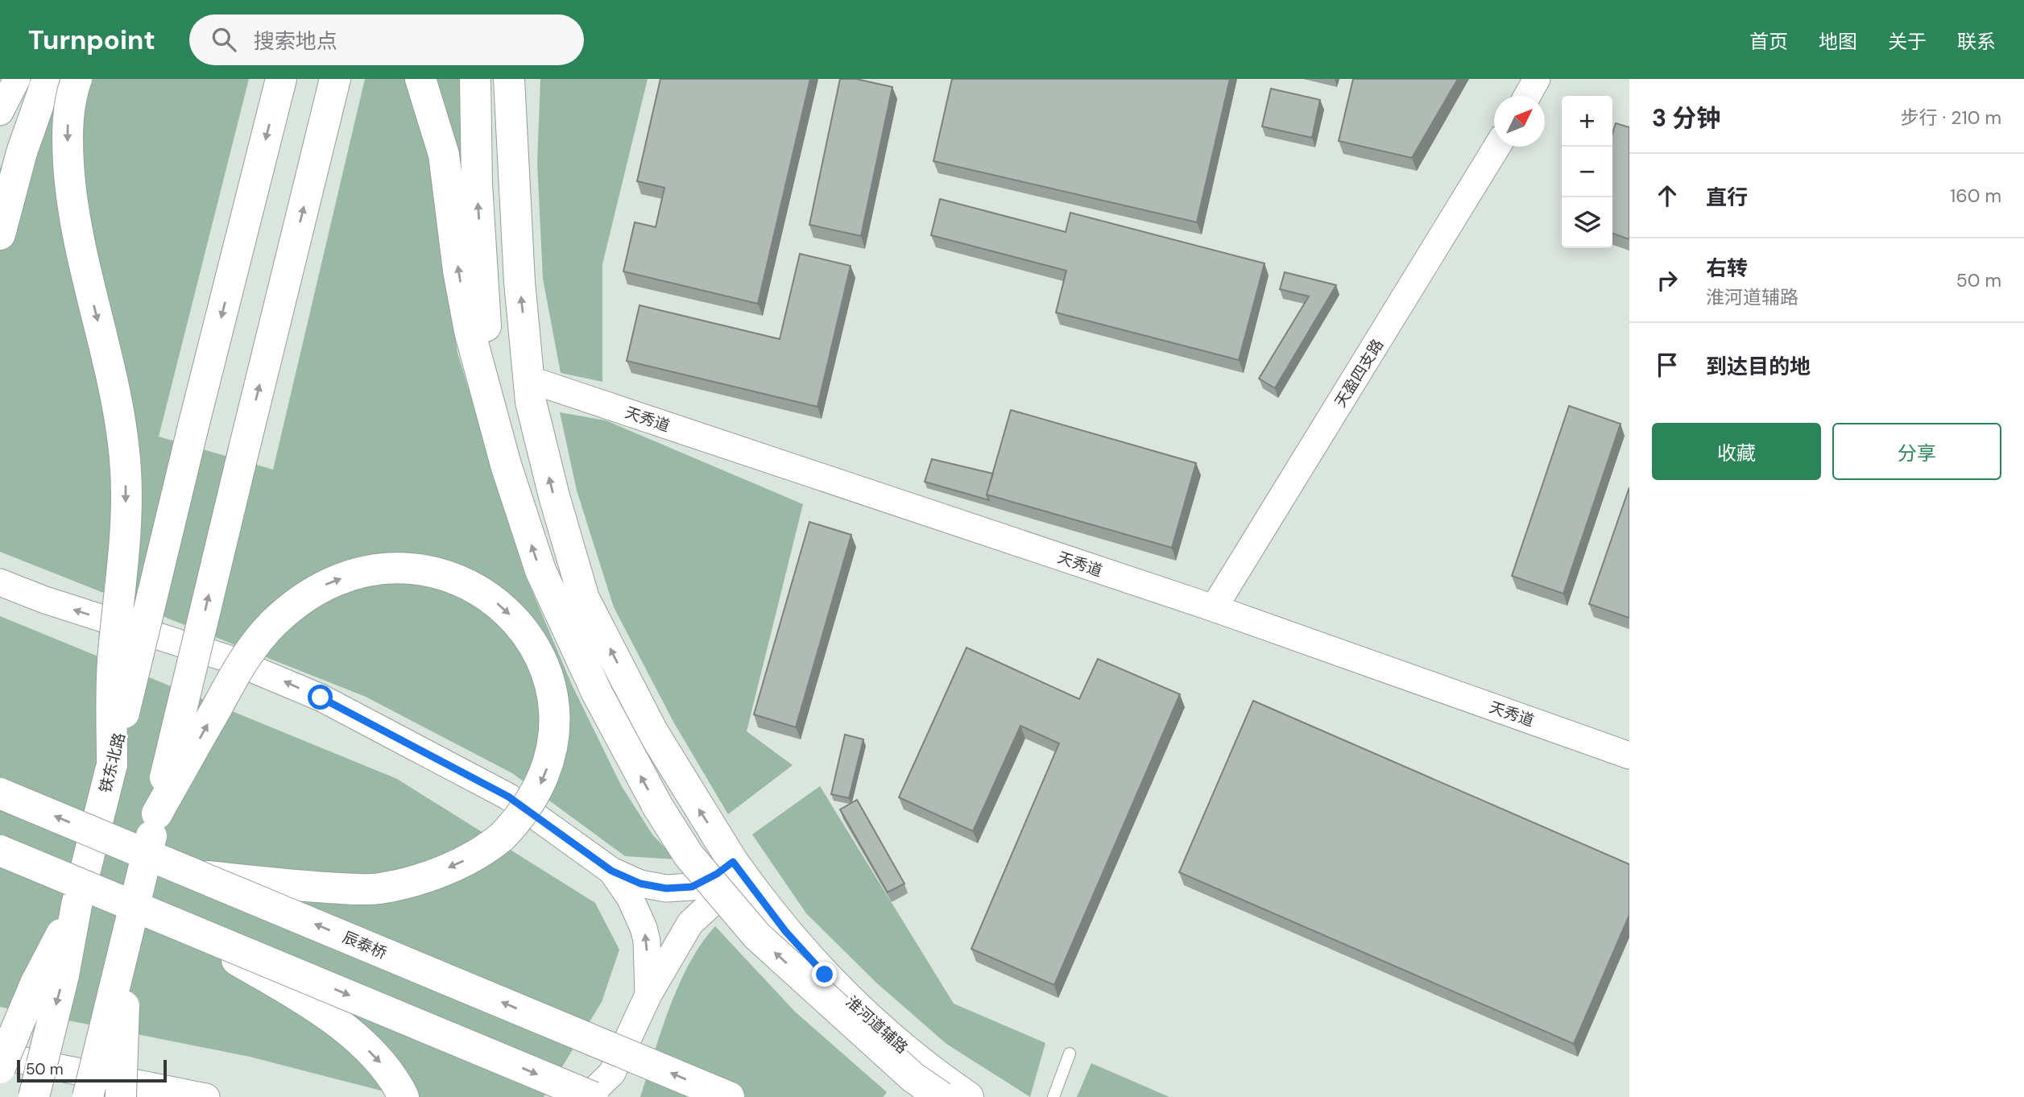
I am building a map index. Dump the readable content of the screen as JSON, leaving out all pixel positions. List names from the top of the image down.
{
  "streets": {
    "main road": ["铁东北路", "辰泰桥", "淮河道辅路"],
    "street": ["天盈四支路", "天秀道"]
  },
  "crossings": [
    ["天盈四支路", "天秀道"],
    ["天秀道", "淮河道辅路"]
  ],
  "scale_bar": "50 m",
  "north": "top right",
  "page": {
    "header": "Turnpoint",
    "search": "搜索地点",
    "nav": [
      "首页",
      "地图",
      "关于",
      "联系"
    ],
    "heading": ["3 分钟", "步行 · 210 m"],
    "map_buttons": ["+", "−"],
    "list": [
      ["直行", "160 m"],
      ["右转", "淮河道辅路", "50 m"],
      "到达目的地"
    ],
    "buttons": ["收藏", "分享"],
    "scale": "50 m"
  }
}
